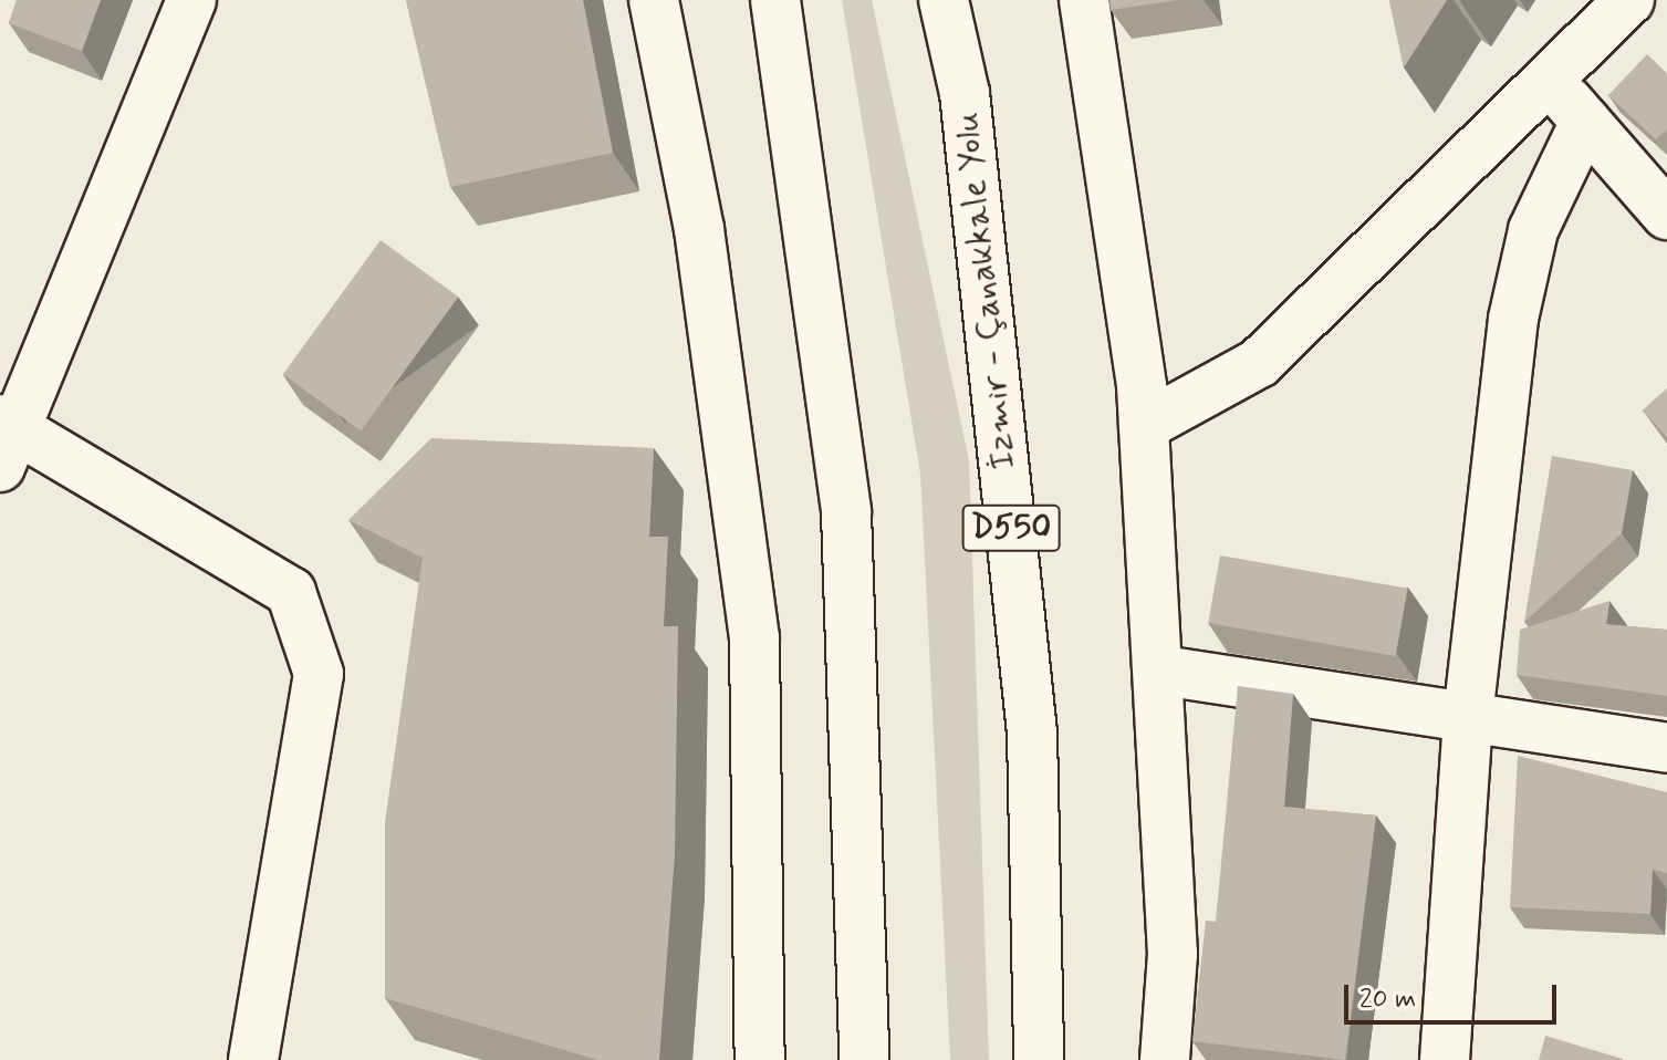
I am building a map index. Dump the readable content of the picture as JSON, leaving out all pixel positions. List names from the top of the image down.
{
  "streets": {
    "main road": ["İzmir - Çanakkale Yolu", "D550"]
  },
  "scale_bar": "20 m"
}
